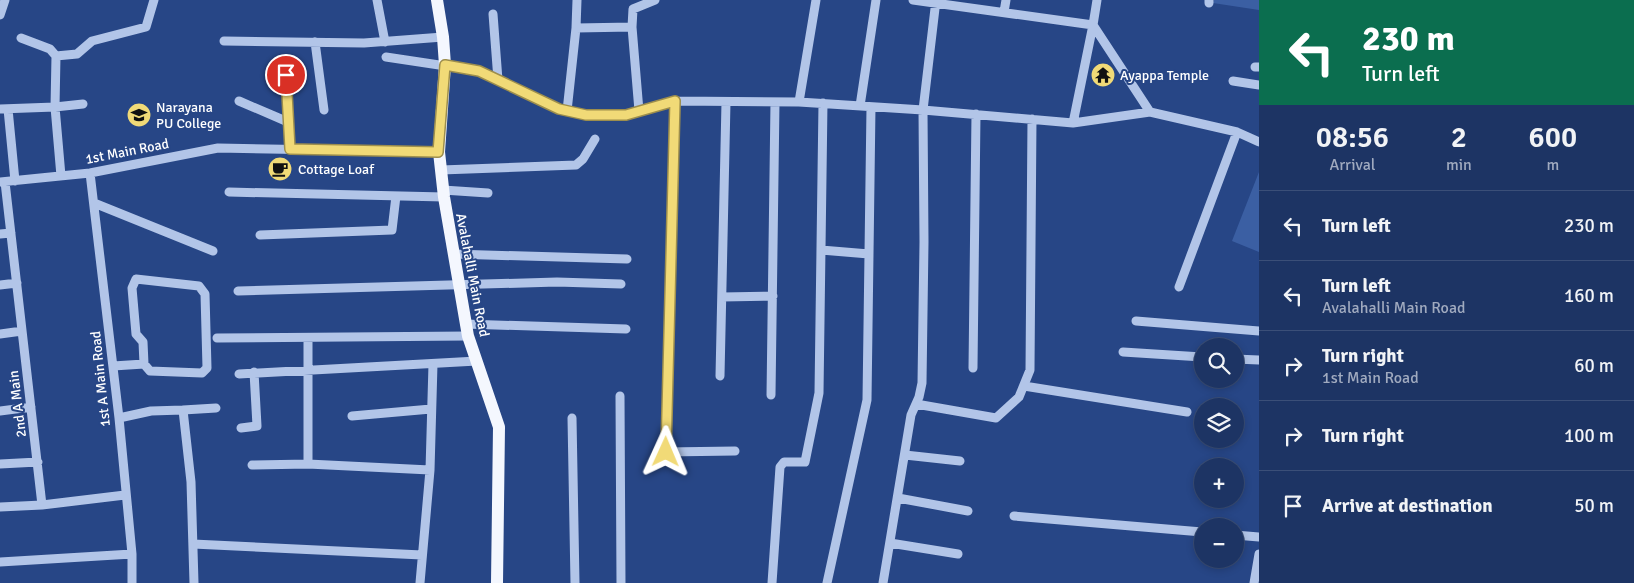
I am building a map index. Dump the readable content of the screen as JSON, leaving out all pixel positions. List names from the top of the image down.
{
  "streets": {
    "main road": ["Avalahalli Main Road"],
    "street": ["1st Main Road", "1st A Main Road", "2nd A Main"]
  },
  "crossings": [
    ["1st Main Road", "Avalahalli Main Road"],
    ["1st Main Road", "1st A Main Road"],
    ["1st Main Road", "2nd A Main"]
  ],
  "places": {
    "temple": ["Ayappa Temple"],
    "school or university": ["Narayana PU College"],
    "cafe": ["Cottage Loaf"]
  },
  "page": {
    "turn": ["230 m", "Turn left"],
    "eta": [
      "08:56",
      "Arrival",
      "2",
      "min",
      "600",
      "m"
    ],
    "list": [
      {
        "name": "Turn left",
        "value": "230 m"
      },
      {
        "name": "Turn left",
        "note": "Avalahalli Main Road",
        "value": "160 m"
      },
      {
        "name": "Turn right",
        "note": "1st Main Road",
        "value": "60 m"
      },
      {
        "name": "Turn right",
        "value": "100 m"
      },
      {
        "name": "Arrive at destination",
        "value": "50 m"
      }
    ],
    "map_buttons": ["+", "−"]
  }
}
